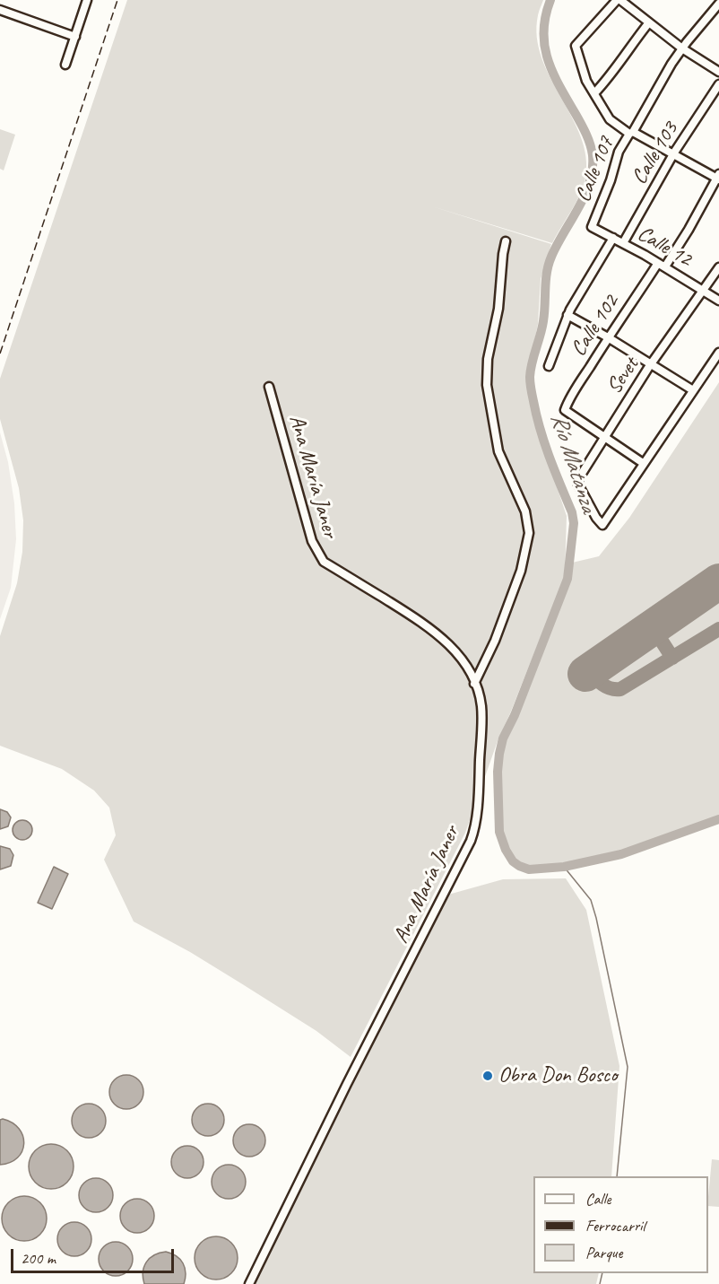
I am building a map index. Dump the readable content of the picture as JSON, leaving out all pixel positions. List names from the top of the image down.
{
  "streets": {
    "street": [
      "Calle 103",
      "Calle 107",
      "Calle 12",
      "Calle 102",
      "Sevet",
      "Ana María Janer"
    ]
  },
  "crossings": [
    ["Calle 103", "Calle 12"],
    ["Calle 107", "Calle 12"],
    ["Calle 12", "Calle 102"],
    ["Calle 12", "Sevet"],
    ["Calle 102", "Sevet"]
  ],
  "water": ["Río Matanza"],
  "places": ["Obra Don Bosco"],
  "legend": ["Calle", "Ferrocarril", "Parque"],
  "scale_bar": "200 m"
}
